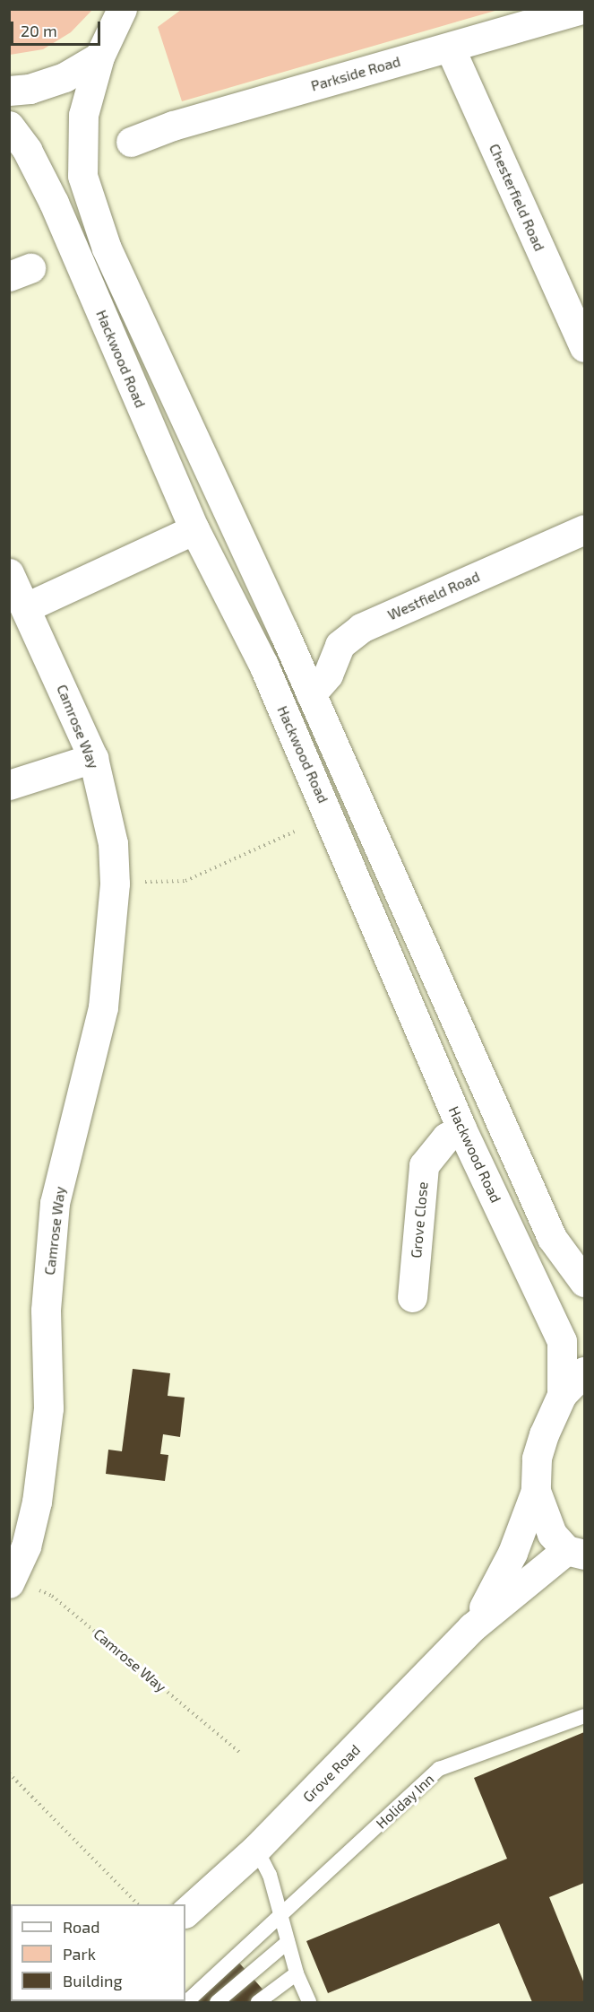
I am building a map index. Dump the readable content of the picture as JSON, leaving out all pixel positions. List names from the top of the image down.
{
  "streets": {
    "street": [
      "Parkside Road",
      "Chesterfield Road",
      "Hackwood Road",
      "Westfield Road",
      "Camrose Way",
      "Grove Close",
      "Grove Road"
    ],
    "lane": ["Holiday Inn"]
  },
  "crossings": [
    ["Parkside Road", "Chesterfield Road"],
    ["Hackwood Road", "Grove Close"]
  ],
  "legend": ["Road", "Park", "Building"],
  "scale_bar": "20 m"
}
